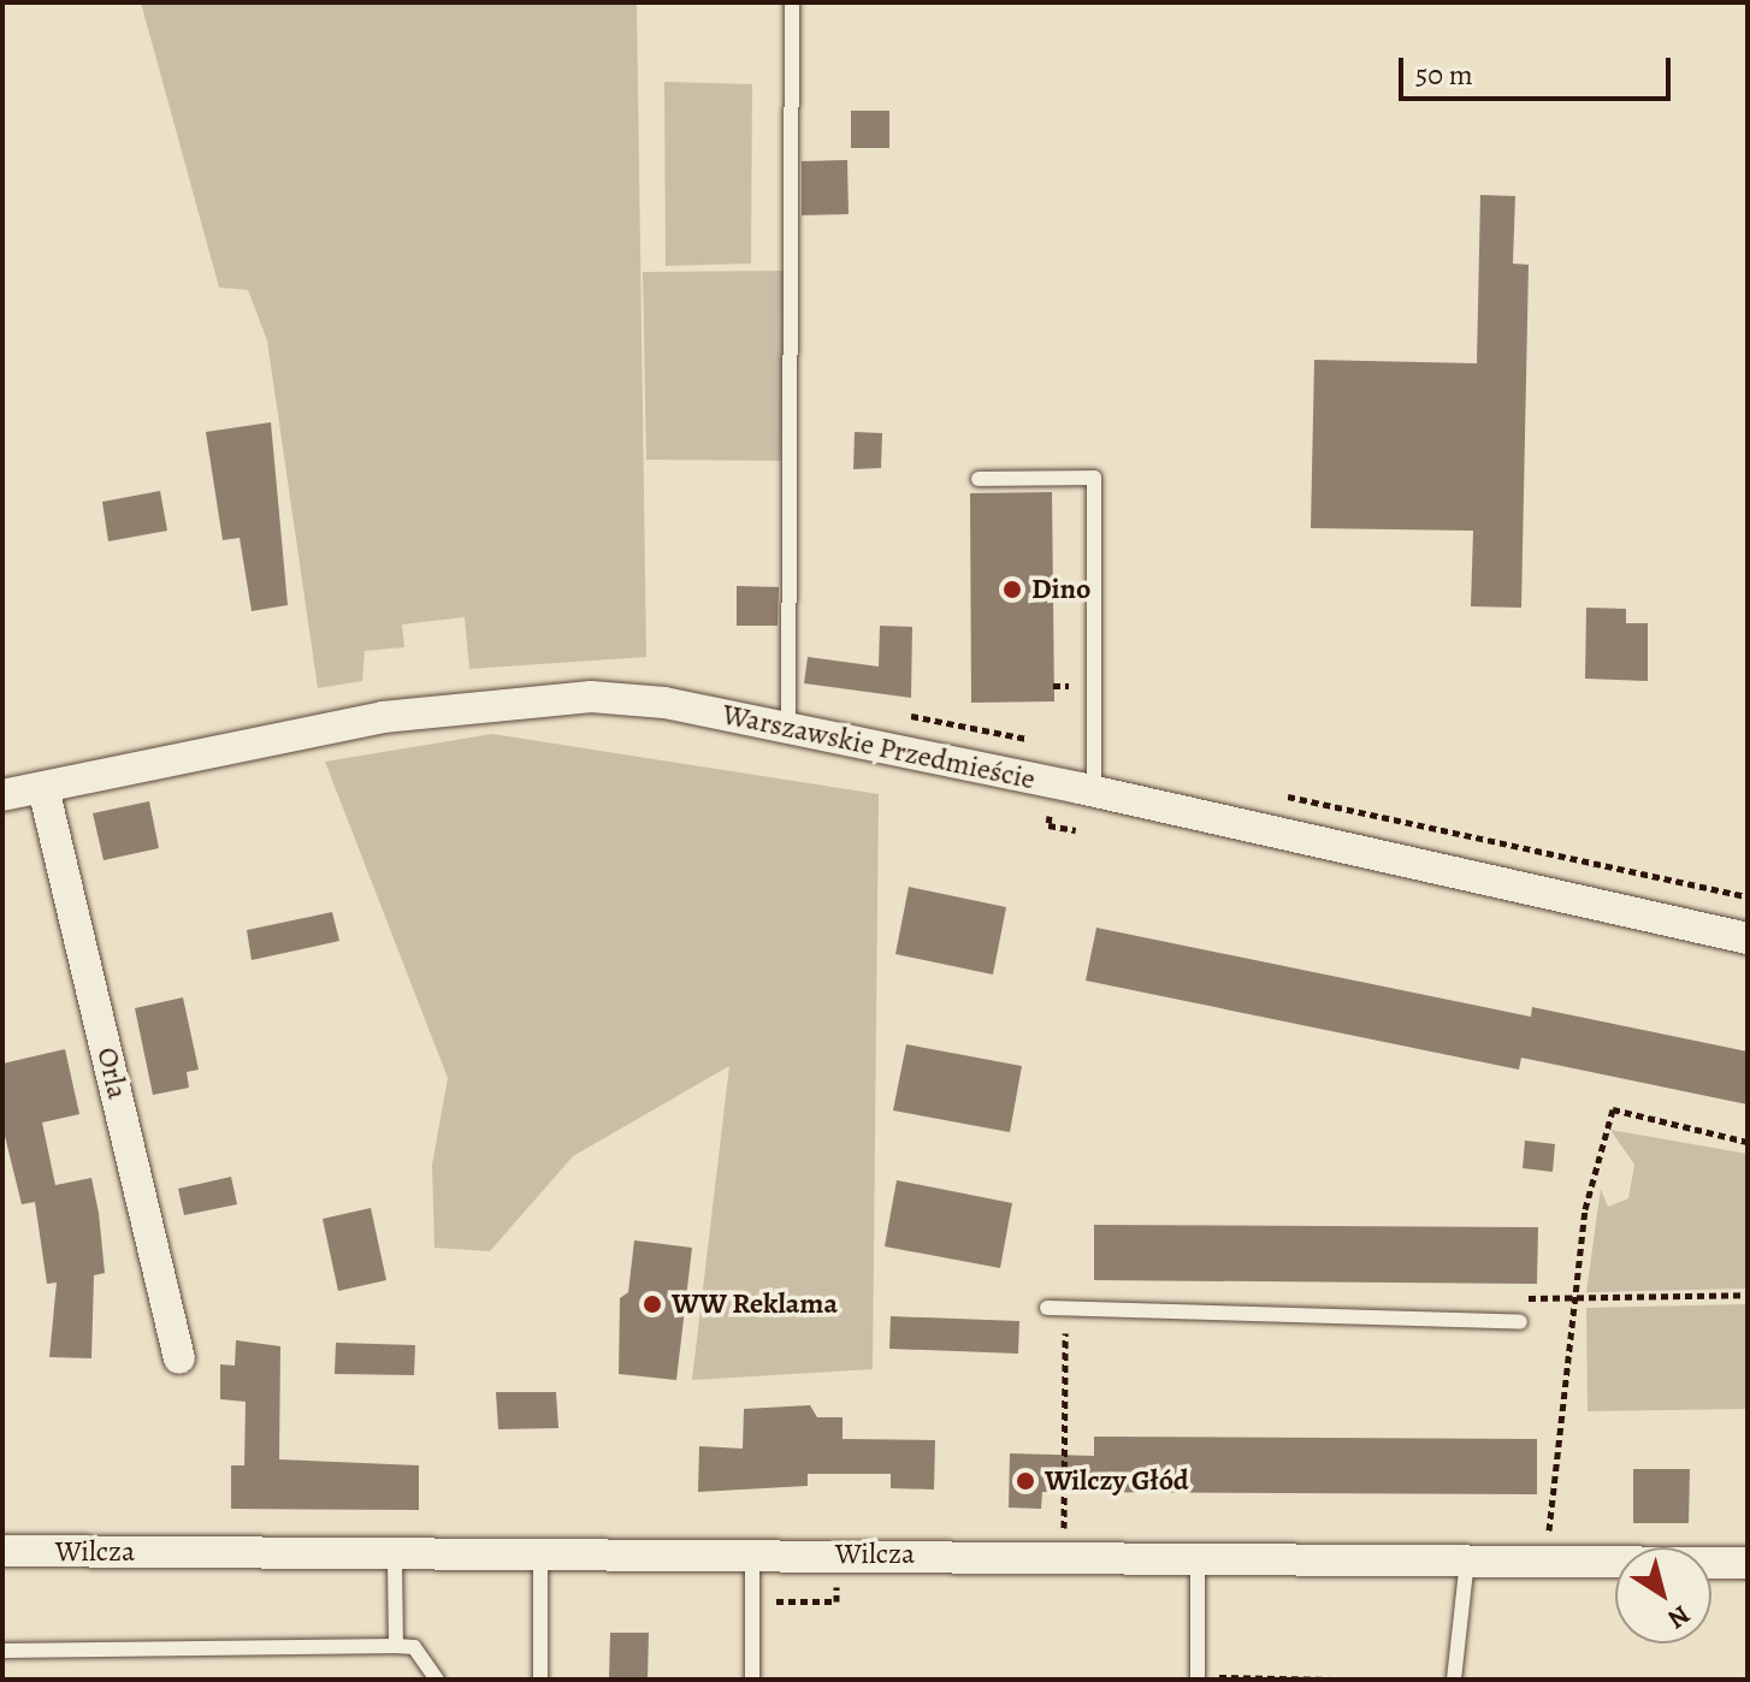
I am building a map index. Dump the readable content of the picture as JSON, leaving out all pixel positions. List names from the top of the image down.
{
  "streets": {
    "street": ["Warszawskie Przedmieście", "Orla", "Wilcza"]
  },
  "crossings": [
    ["Warszawskie Przedmieście", "Orla"]
  ],
  "places": ["Dino", "WW Reklama", "Wilczy Głód"],
  "scale_bar": "50 m",
  "north": "bottom right"
}
